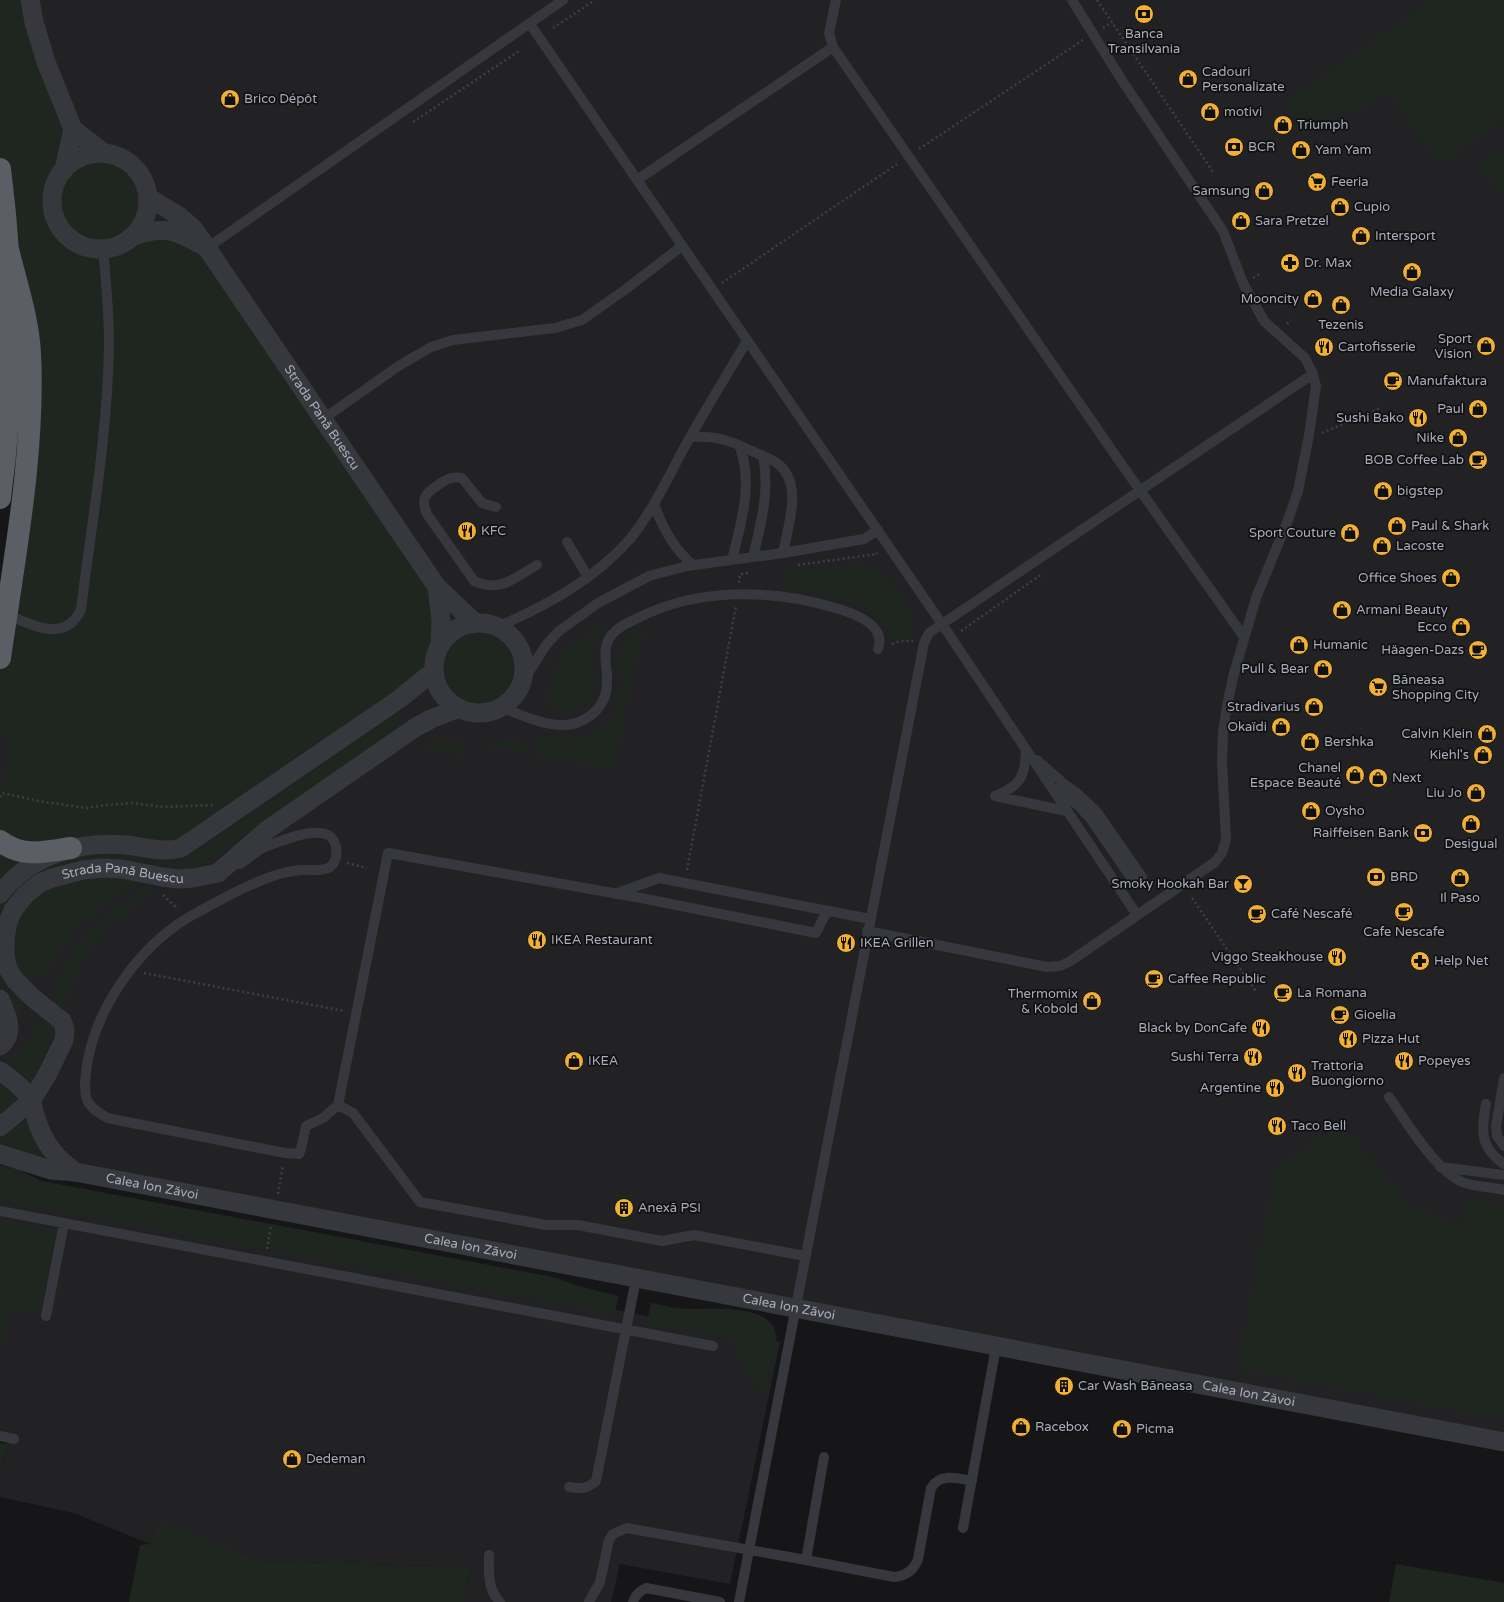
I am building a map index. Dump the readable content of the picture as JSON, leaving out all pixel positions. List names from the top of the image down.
{
  "streets": {
    "street": ["Strada Pană Buescu", "Calea Ion Zăvoi"]
  },
  "crossings": [
    ["Strada Pană Buescu", "Calea Ion Zăvoi"]
  ],
  "places": {
    "bank": [
      "Banca Transilvania",
      "BCR",
      "Raiffeisen Bank",
      "BRD"
    ],
    "shop": [
      "Cadouri Personalizate",
      "Brico Dépôt",
      "motivi",
      "Triumph",
      "Yam Yam",
      "Samsung",
      "Cupio",
      "Sara Pretzel",
      "Intersport",
      "Media Galaxy",
      "Mooncity",
      "Tezenis",
      "Sport Vision",
      "Paul",
      "Nike",
      "bigstep",
      "Paul & Shark",
      "Sport Couture",
      "Lacoste",
      "Office Shoes",
      "Armani Beauty",
      "Ecco",
      "Humanic",
      "Pull & Bear",
      "Stradivarius",
      "Okaïdi",
      "Calvin Klein",
      "Bershka",
      "Kiehl's",
      "Chanel Espace Beauté",
      "Next",
      "Liu Jo",
      "Oysho",
      "Desigual",
      "Il Paso",
      "Thermomix & Kobold",
      "IKEA",
      "Racebox",
      "Picma",
      "Dedeman"
    ],
    "supermarket": ["Feeria", "Băneasa Shopping City"],
    "pharmacy": ["Dr. Max", "Help Net"],
    "restaurant": [
      "Cartofisserie",
      "Sushi Bako",
      "KFC",
      "IKEA Restaurant",
      "IKEA Grillen",
      "Viggo Steakhouse",
      "Black by DonCafe",
      "Pizza Hut",
      "Sushi Terra",
      "Popeyes",
      "Trattoria Buongiorno",
      "Argentine",
      "Taco Bell"
    ],
    "cafe": [
      "Manufaktura",
      "BOB Coffee Lab",
      "Häagen-Dazs",
      "Cafe Nescafe",
      "Café Nescafé",
      "Caffee Republic",
      "La Romana",
      "Gioelia"
    ],
    "bar": ["Smoky Hookah Bar"],
    "building": ["Anexă PSI", "Car Wash Băneasa"]
  }
}
